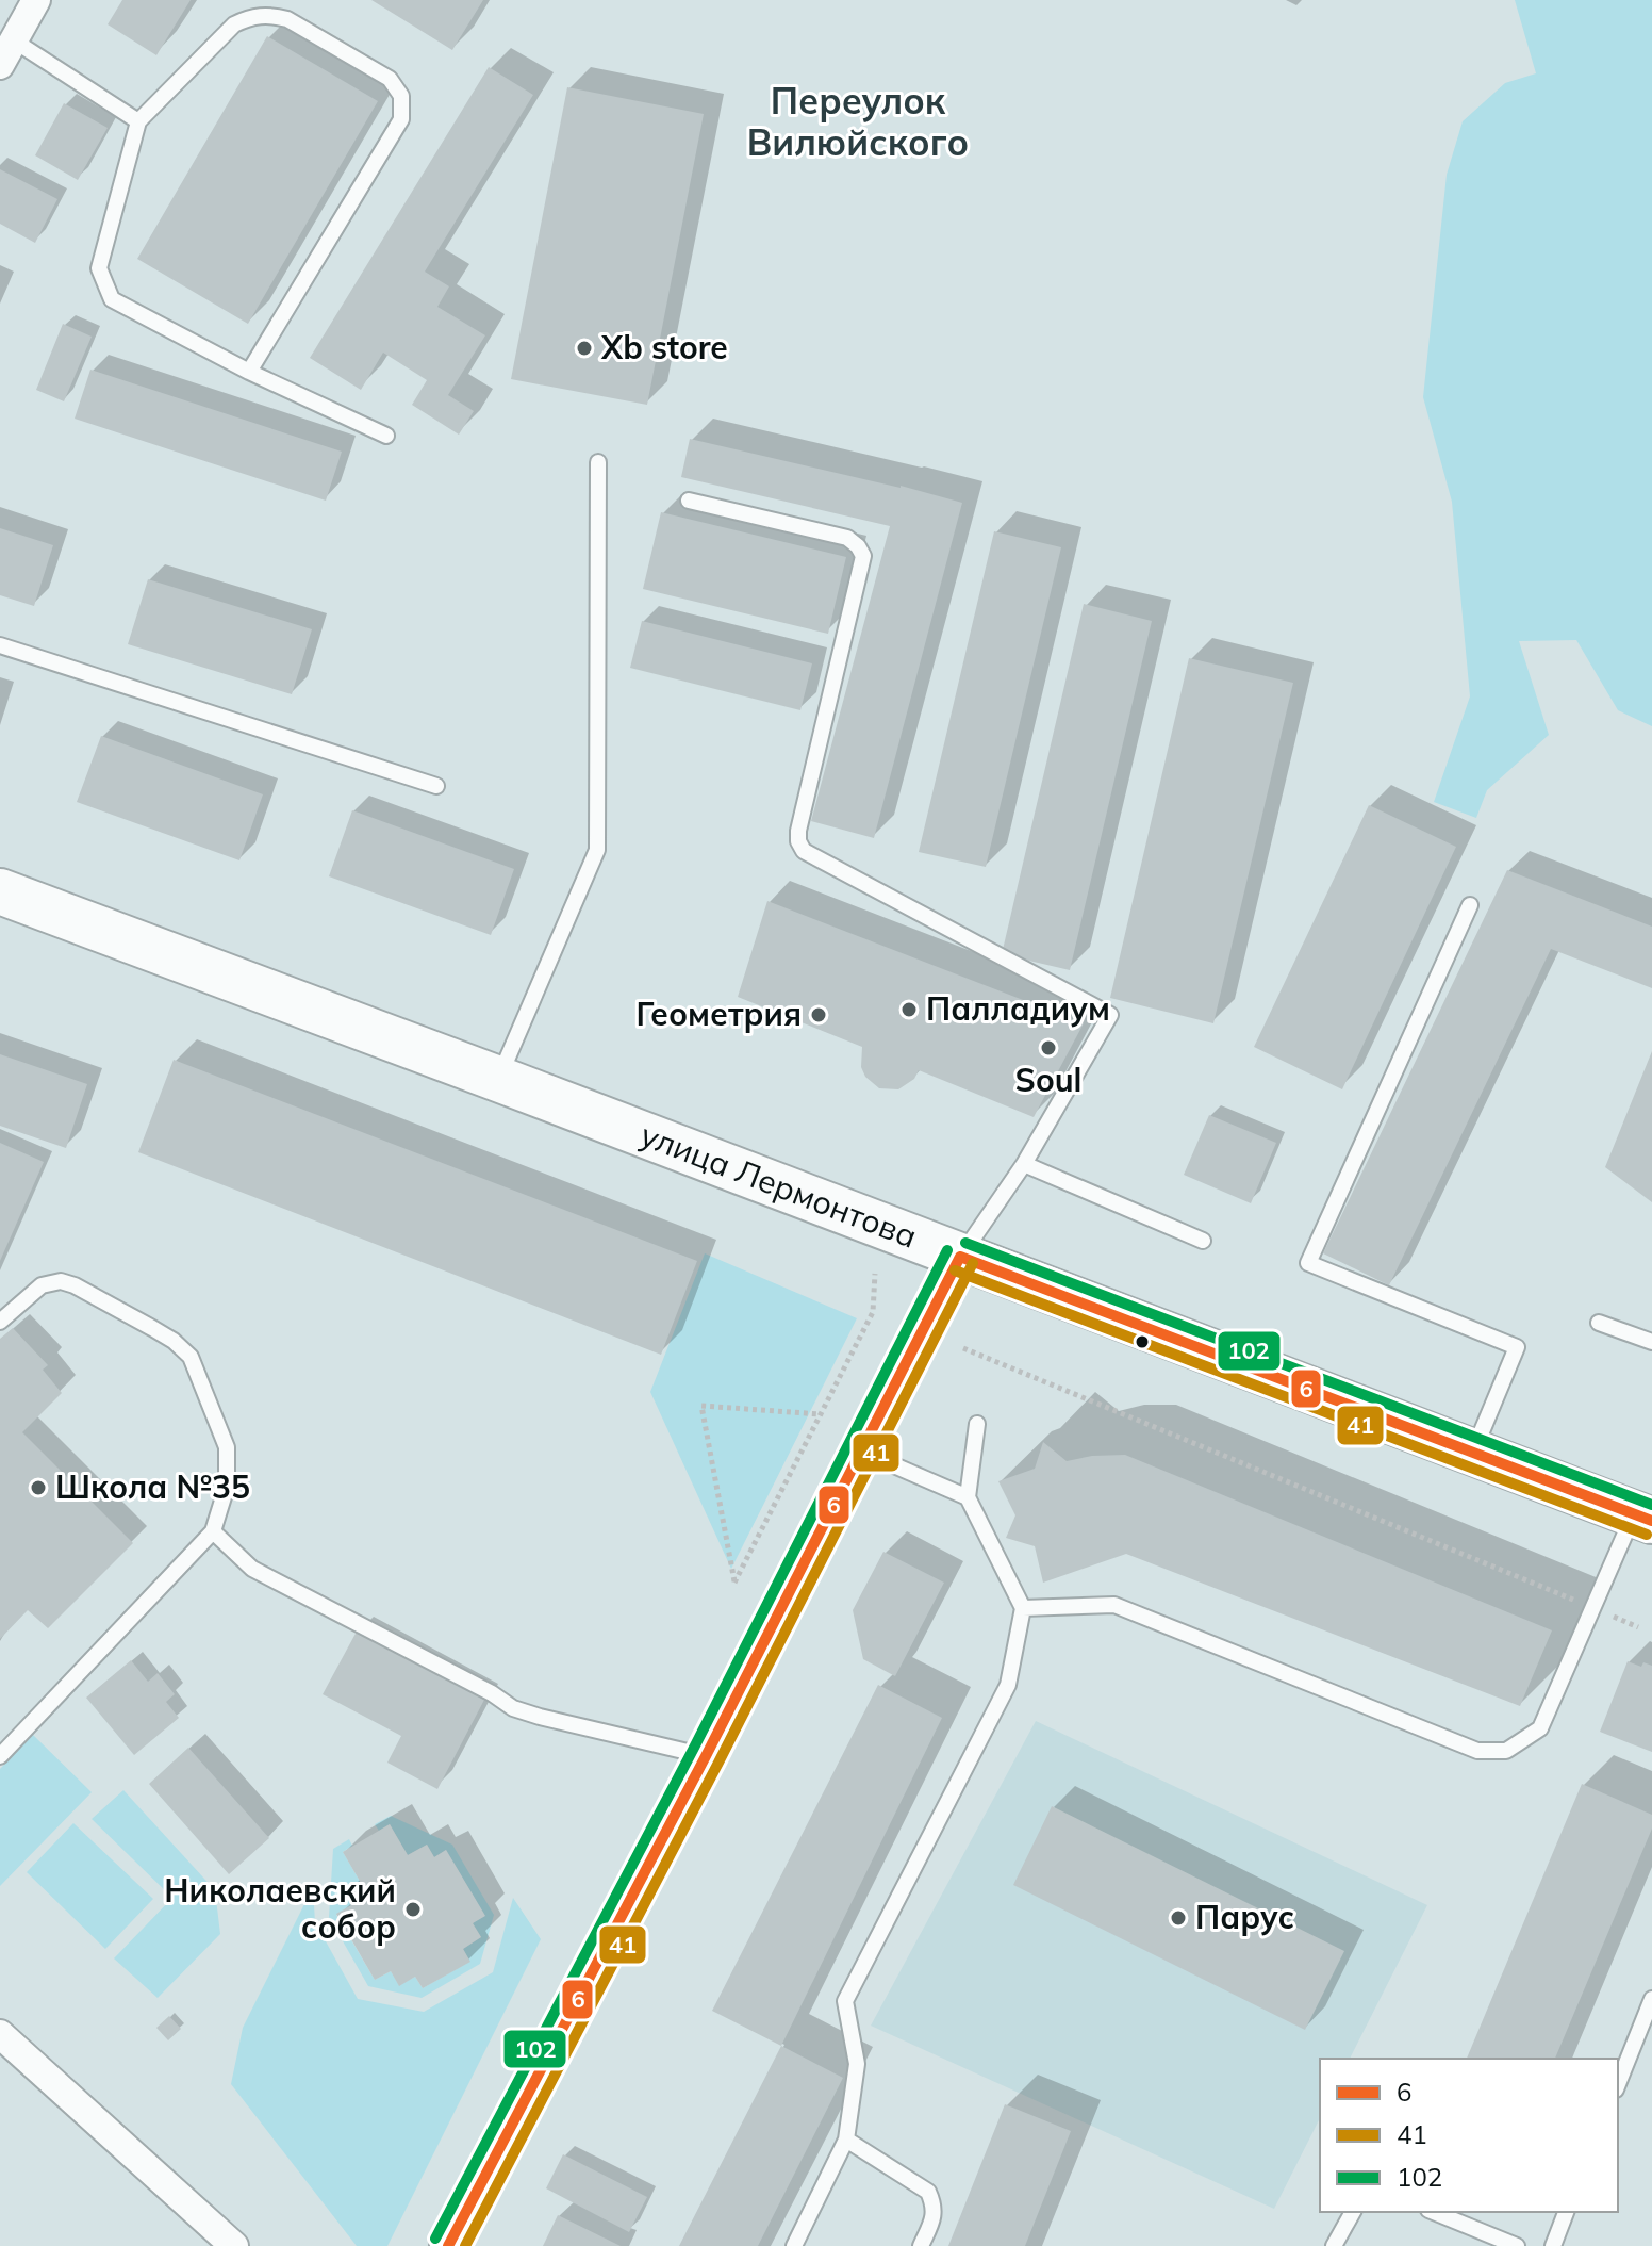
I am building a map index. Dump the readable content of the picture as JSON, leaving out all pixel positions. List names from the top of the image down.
{
  "streets": {
    "main road": ["улица Лермонтова"]
  },
  "districts": ["Переулок Вилюйского"],
  "places": [
    "Xb store",
    "Палладиум",
    "Геометрия",
    "Soul",
    "Школа №35",
    "Николаевский собор",
    "Парус"
  ],
  "lines": ["transit line 102", "transit line 6", "transit line 41"],
  "legend": ["6", "41", "102"]
}
